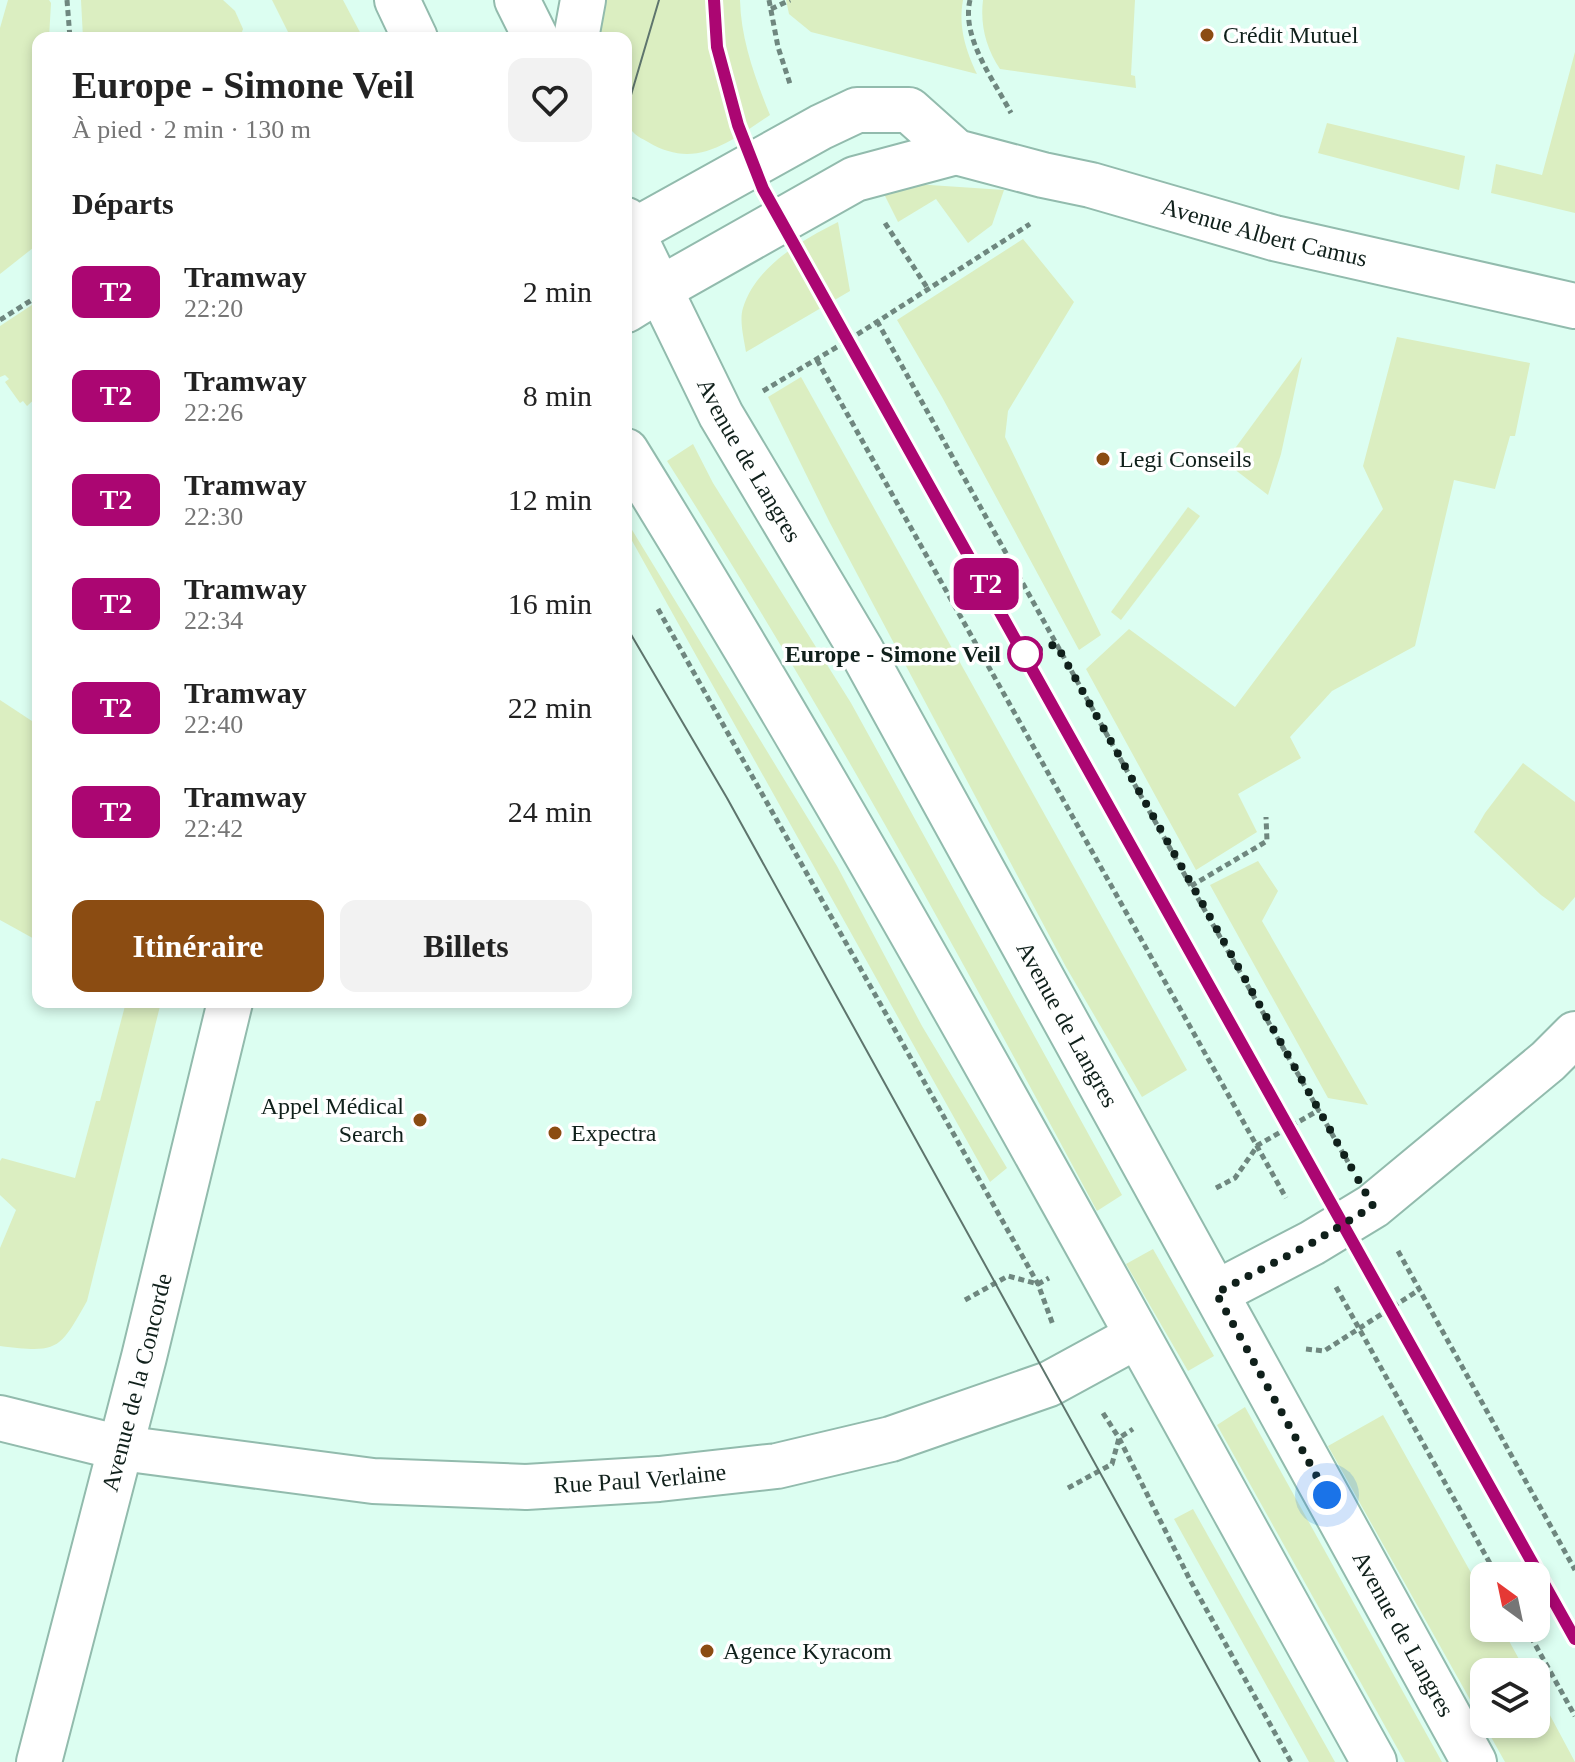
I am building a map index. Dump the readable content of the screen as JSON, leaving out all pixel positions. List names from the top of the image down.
{
  "streets": {
    "street": [
      "Avenue Albert Camus",
      "Avenue de Langres",
      "Avenue de la Concorde",
      "Rue Paul Verlaine"
    ]
  },
  "crossings": [
    ["Avenue Albert Camus", "Avenue de Langres"],
    ["Avenue de la Concorde", "Rue Paul Verlaine"]
  ],
  "places": [
    "Crédit Mutuel",
    "Legi Conseils",
    "Europe - Simone Veil",
    "Appel Médical Search",
    "Expectra",
    "Agence Kyracom"
  ],
  "lines": ["tram line T2"],
  "north": "top left",
  "page": {
    "on_map": "T2",
    "heading": [
      ["Europe - Simone Veil", "À pied · 2 min · 130 m"],
      "Départs"
    ],
    "list": [
      {
        "mark": "T2",
        "name": "Tramway",
        "note": "22:20",
        "value": "2 min"
      },
      {
        "mark": "T2",
        "name": "Tramway",
        "note": "22:26",
        "value": "8 min"
      },
      {
        "mark": "T2",
        "name": "Tramway",
        "note": "22:30",
        "value": "12 min"
      },
      {
        "mark": "T2",
        "name": "Tramway",
        "note": "22:34",
        "value": "16 min"
      },
      {
        "mark": "T2",
        "name": "Tramway",
        "note": "22:40",
        "value": "22 min"
      },
      {
        "mark": "T2",
        "name": "Tramway",
        "note": "22:42",
        "value": "24 min"
      }
    ],
    "buttons": ["Itinéraire", "Billets"]
  }
}
